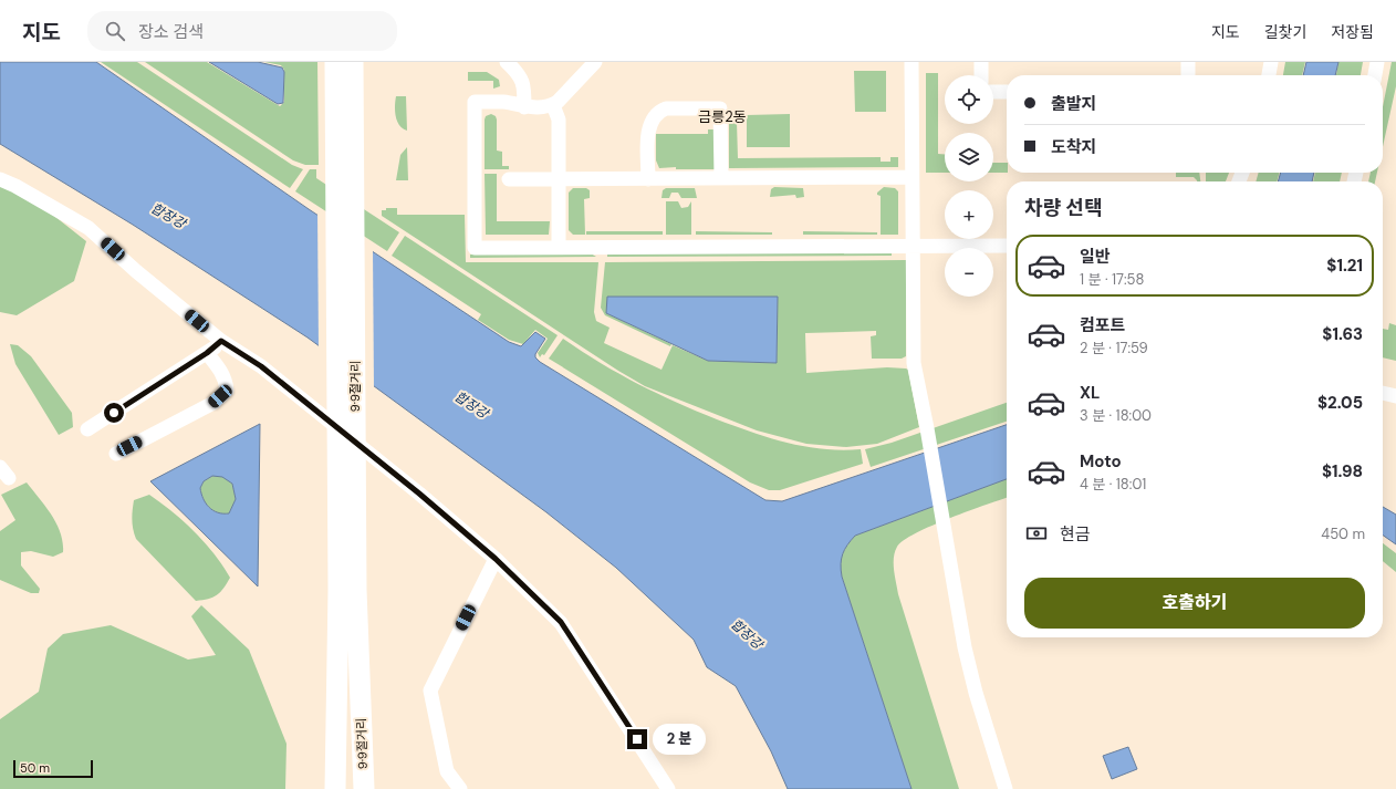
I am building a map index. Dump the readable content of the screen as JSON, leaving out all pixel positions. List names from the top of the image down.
{
  "streets": {
    "highway": ["9·9절거리"]
  },
  "districts": ["금릉2동"],
  "water": ["합장강"],
  "scale_bar": "50 m",
  "page": {
    "header": "지도",
    "search": "장소 검색",
    "nav": ["지도", "길찾기", "저장됨"],
    "map_buttons": ["+", "−"],
    "banner": ["출발지", "도착지"],
    "heading": "차량 선택",
    "list": [
      {
        "name": "일반",
        "note": "1 분 · 17:58",
        "value": "$1.21"
      },
      {
        "name": "컴포트",
        "note": "2 분 · 17:59",
        "value": "$1.63"
      },
      {
        "name": "XL",
        "note": "3 분 · 18:00",
        "value": "$2.05"
      },
      {
        "name": "Moto",
        "note": "4 분 · 18:01",
        "value": "$1.98"
      }
    ],
    "pay": ["현금", "450 m"],
    "buttons": "호출하기",
    "bubble": "2 분",
    "scale": "50 m"
  }
}
